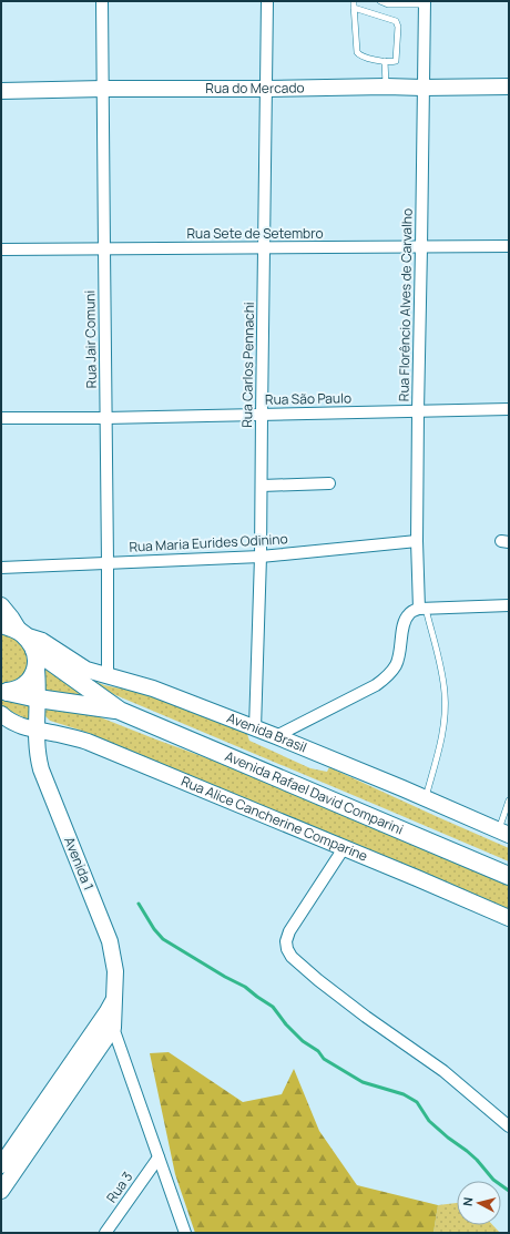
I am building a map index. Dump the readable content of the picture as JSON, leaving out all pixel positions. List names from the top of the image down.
{
  "streets": {
    "main road": ["Avenida Rafael David Comparini"],
    "street": [
      "Rua do Mercado",
      "Rua Sete de Setembro",
      "Rua Florêncio Alves de Carvalho",
      "Rua Jair Comuni",
      "Rua Carlos Pennachi",
      "Rua São Paulo",
      "Rua Maria Eurides Odinino",
      "Avenida Brasil",
      "Rua Alice Cancherine Comparine",
      "Avenida 1",
      "Rua 3"
    ]
  },
  "crossings": [
    ["Rua do Mercado", "Rua Florêncio Alves de Carvalho"],
    ["Rua do Mercado", "Rua Jair Comuni"],
    ["Rua do Mercado", "Rua Carlos Pennachi"],
    ["Rua Sete de Setembro", "Rua Florêncio Alves de Carvalho"],
    ["Rua Sete de Setembro", "Rua Jair Comuni"],
    ["Rua Sete de Setembro", "Rua Carlos Pennachi"],
    ["Rua Florêncio Alves de Carvalho", "Rua São Paulo"],
    ["Rua Florêncio Alves de Carvalho", "Rua Maria Eurides Odinino"],
    ["Rua Jair Comuni", "Rua São Paulo"],
    ["Rua Jair Comuni", "Rua Maria Eurides Odinino"],
    ["Rua Jair Comuni", "Avenida Brasil"],
    ["Rua Carlos Pennachi", "Rua São Paulo"],
    ["Rua Carlos Pennachi", "Rua Maria Eurides Odinino"],
    ["Rua Carlos Pennachi", "Avenida Brasil"],
    ["Avenida Brasil", "Avenida Rafael David Comparini"],
    ["Avenida Rafael David Comparini", "Avenida 1"],
    ["Rua Alice Cancherine Comparine", "Avenida 1"]
  ],
  "north": "left"
}
